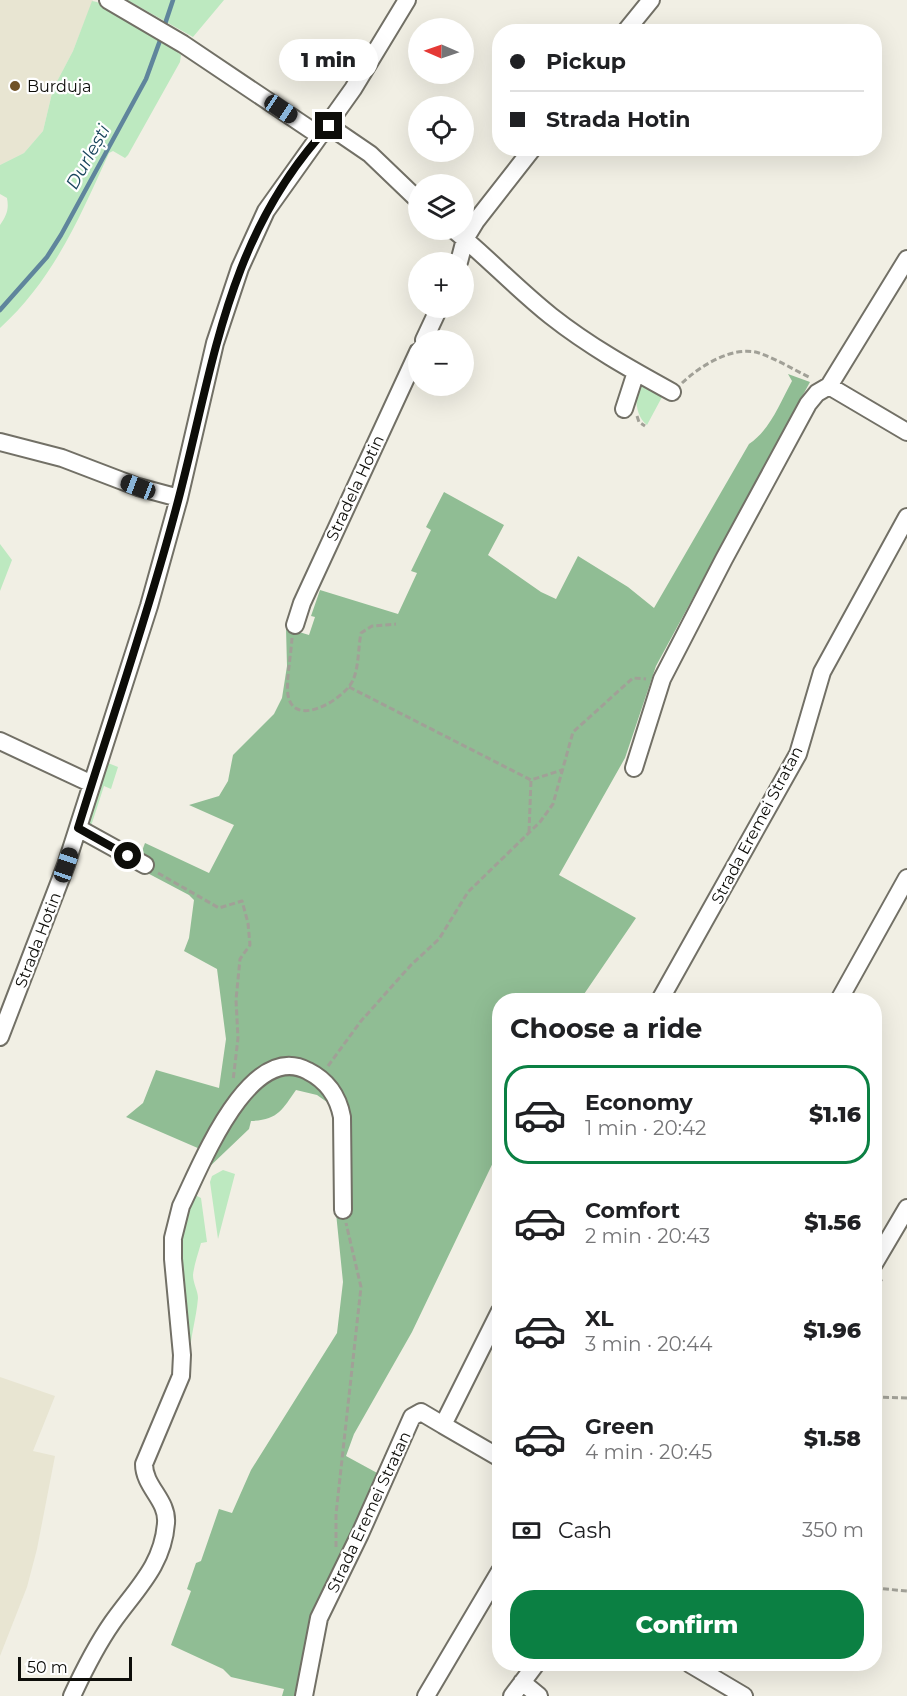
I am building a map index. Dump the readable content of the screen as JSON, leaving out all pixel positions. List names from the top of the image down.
{
  "streets": {
    "street": ["Stradela Hotin", "Strada Eremei Stratan", "Strada Hotin"]
  },
  "water": ["Durlești"],
  "places": ["Burduja"],
  "scale_bar": "50 m",
  "north": "left",
  "page": {
    "map_buttons": ["+", "−"],
    "banner": ["Pickup", "Strada Hotin"],
    "bubble": "1 min",
    "heading": "Choose a ride",
    "list": [
      {
        "name": "Economy",
        "note": "1 min · 20:42",
        "value": "$1.16"
      },
      {
        "name": "Comfort",
        "note": "2 min · 20:43",
        "value": "$1.56"
      },
      {
        "name": "XL",
        "note": "3 min · 20:44",
        "value": "$1.96"
      },
      {
        "name": "Green",
        "note": "4 min · 20:45",
        "value": "$1.58"
      }
    ],
    "pay": ["Cash", "350 m"],
    "buttons": "Confirm",
    "scale": "50 m"
  }
}
